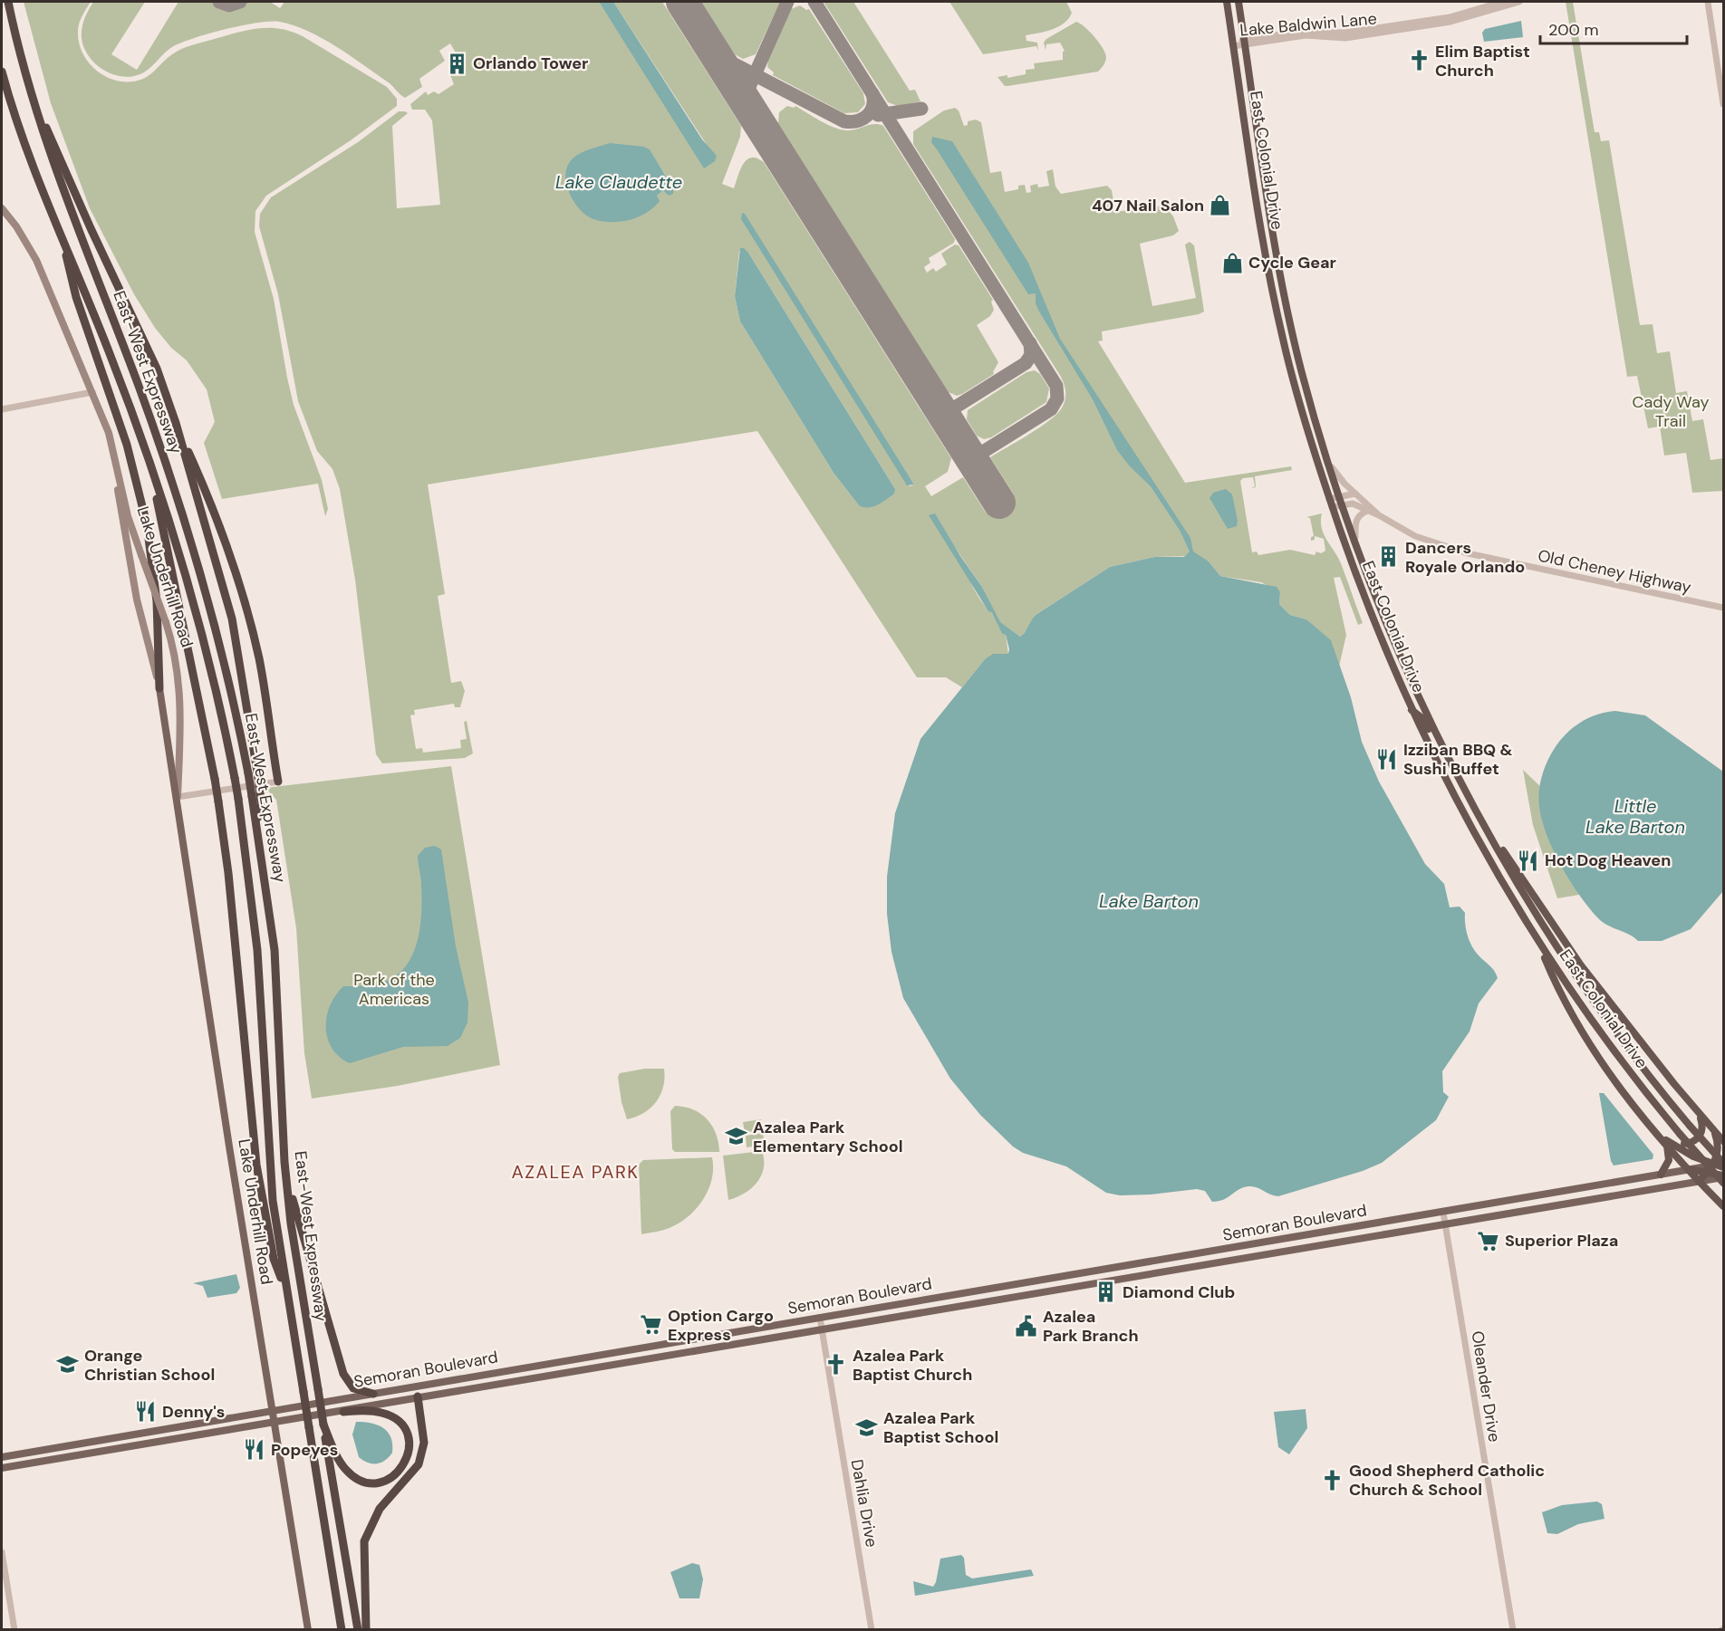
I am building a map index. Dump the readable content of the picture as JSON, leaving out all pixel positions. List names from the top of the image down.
{
  "streets": {
    "highway": ["East Colonial Drive", "East-West Expressway"],
    "main road": ["Lake Underhill Road", "Semoran Boulevard"],
    "street": [
      "Lake Baldwin Lane",
      "Old Cheney Highway",
      "Oleander Drive",
      "Dahlia Drive"
    ]
  },
  "crossings": [
    ["Lake Baldwin Lane", "East Colonial Drive"],
    ["East Colonial Drive", "Old Cheney Highway"],
    ["Lake Underhill Road", "Semoran Boulevard"],
    ["Semoran Boulevard", "Oleander Drive"],
    ["Semoran Boulevard", "Dahlia Drive"]
  ],
  "districts": ["AZALEA PARK"],
  "water": ["Lake Claudette", "Little Lake Barton", "Lake Barton"],
  "parks": ["Cady Way Trail", "Park of the Americas"],
  "places": {
    "church": ["Elim Baptist Church", "Azalea Park Baptist Church", "Good Shepherd Catholic Church & School"],
    "building": ["Orlando Tower", "Dancers Royale Orlando", "Diamond Club"],
    "shop": ["407 Nail Salon", "Cycle Gear"],
    "restaurant": [
      "Izziban BBQ & Sushi Buffet",
      "Hot Dog Heaven",
      "Denny's",
      "Popeyes"
    ],
    "school or university": ["Azalea Park Elementary School", "Orange Christian School", "Azalea Park Baptist School"],
    "supermarket": ["Superior Plaza", "Option Cargo Express"],
    "public building": ["Azalea Park Branch"]
  },
  "scale_bar": "200 m"
}
